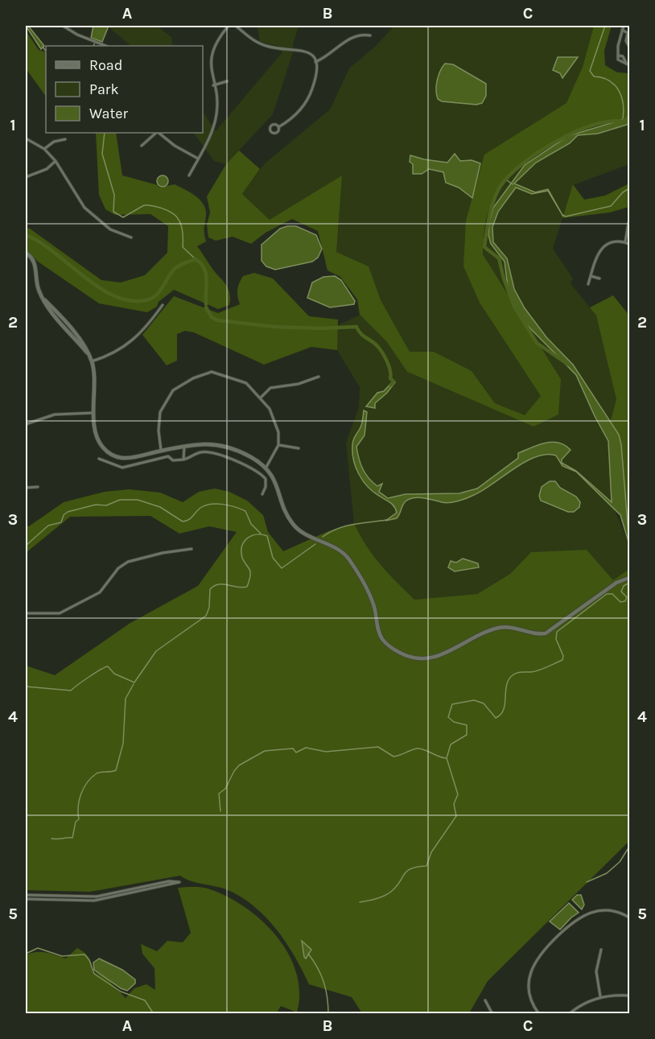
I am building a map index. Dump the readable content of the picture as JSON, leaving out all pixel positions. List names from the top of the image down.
{
  "legend": ["Road", "Park", "Water"],
  "grid": {
    "columns": ["A", "B", "C"],
    "rows": [
      "1",
      "2",
      "3",
      "4",
      "5"
    ]
  }
}
